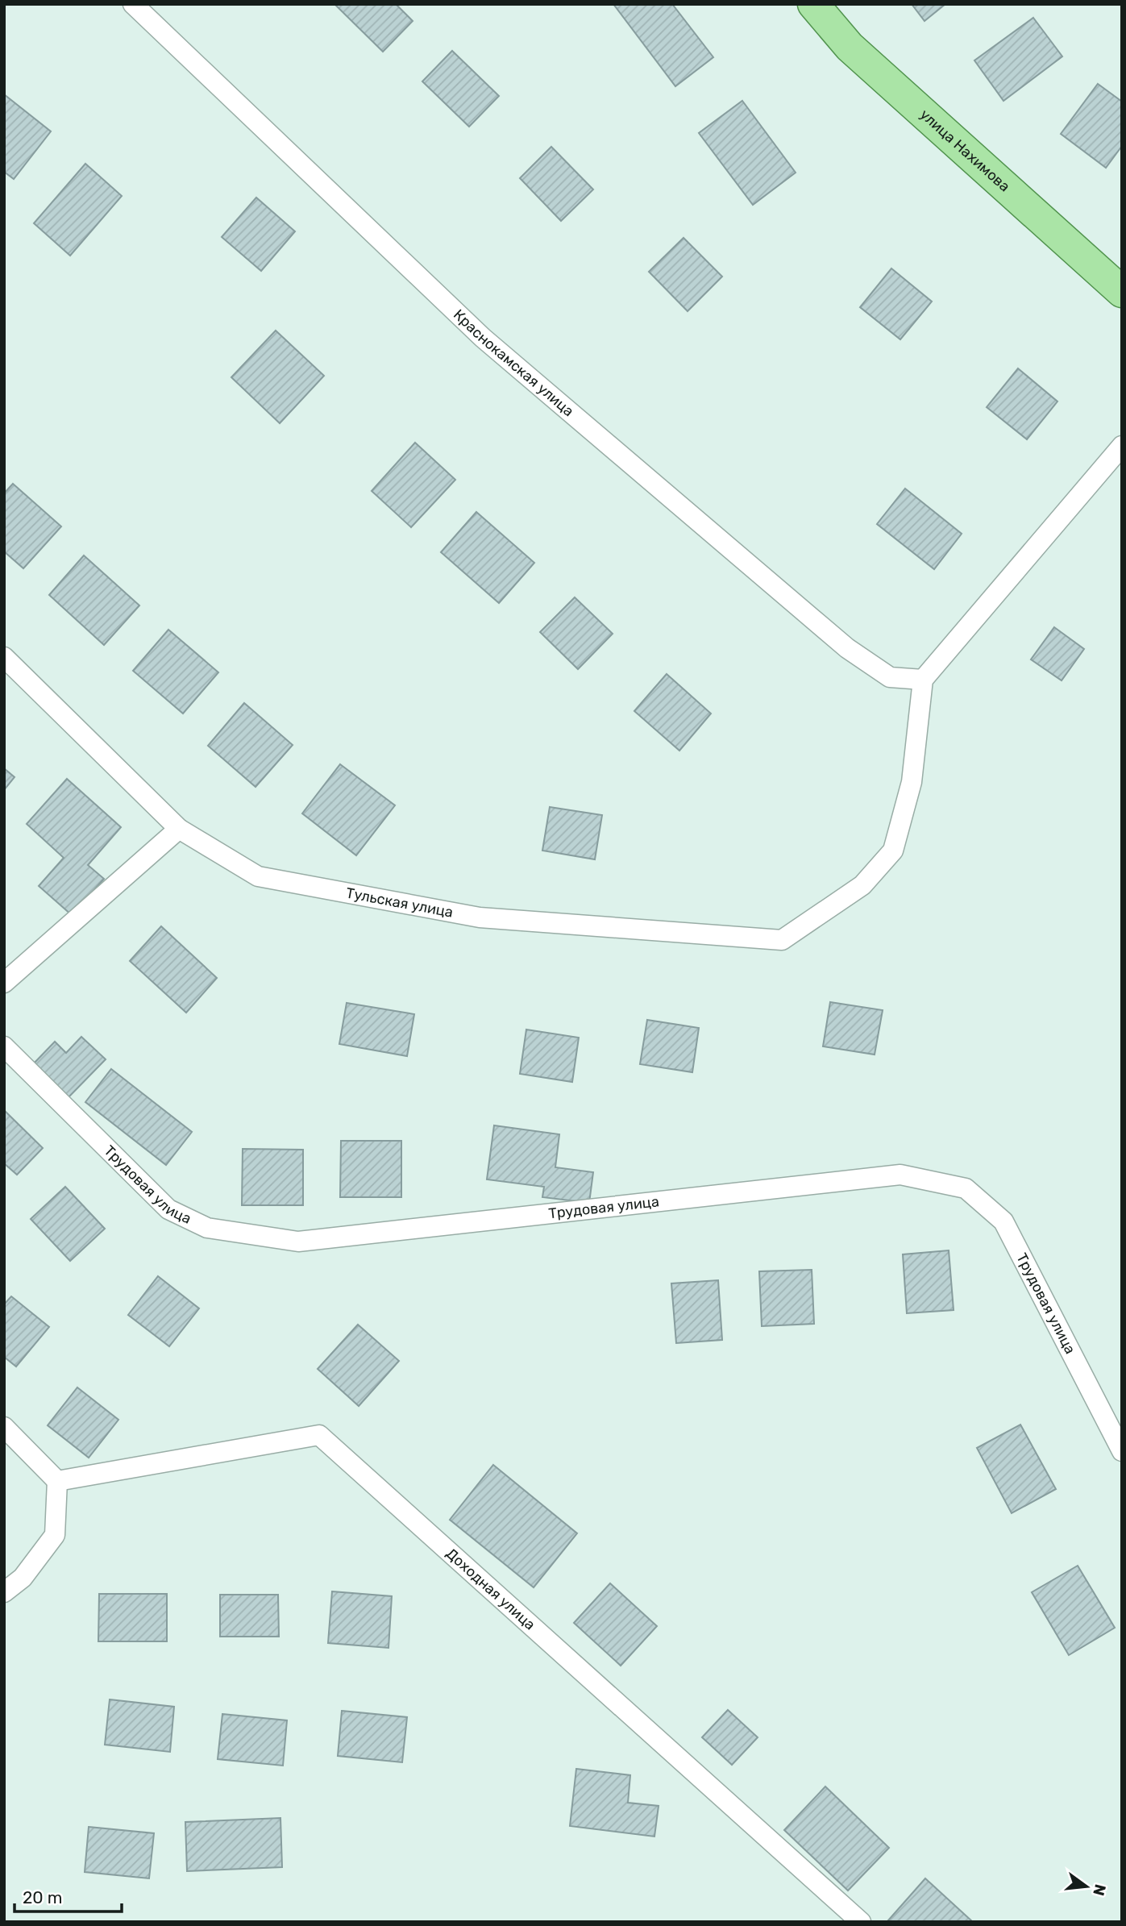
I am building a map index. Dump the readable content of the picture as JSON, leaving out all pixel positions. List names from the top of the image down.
{
  "streets": {
    "main road": ["улица Нахимова"],
    "lane": [
      "Краснокамская улица",
      "Тульская улица",
      "Трудовая улица",
      "Доходная улица"
    ]
  },
  "crossings": [
    ["Краснокамская улица", "Тульская улица"]
  ],
  "scale_bar": "20 m",
  "north": "right"
}
